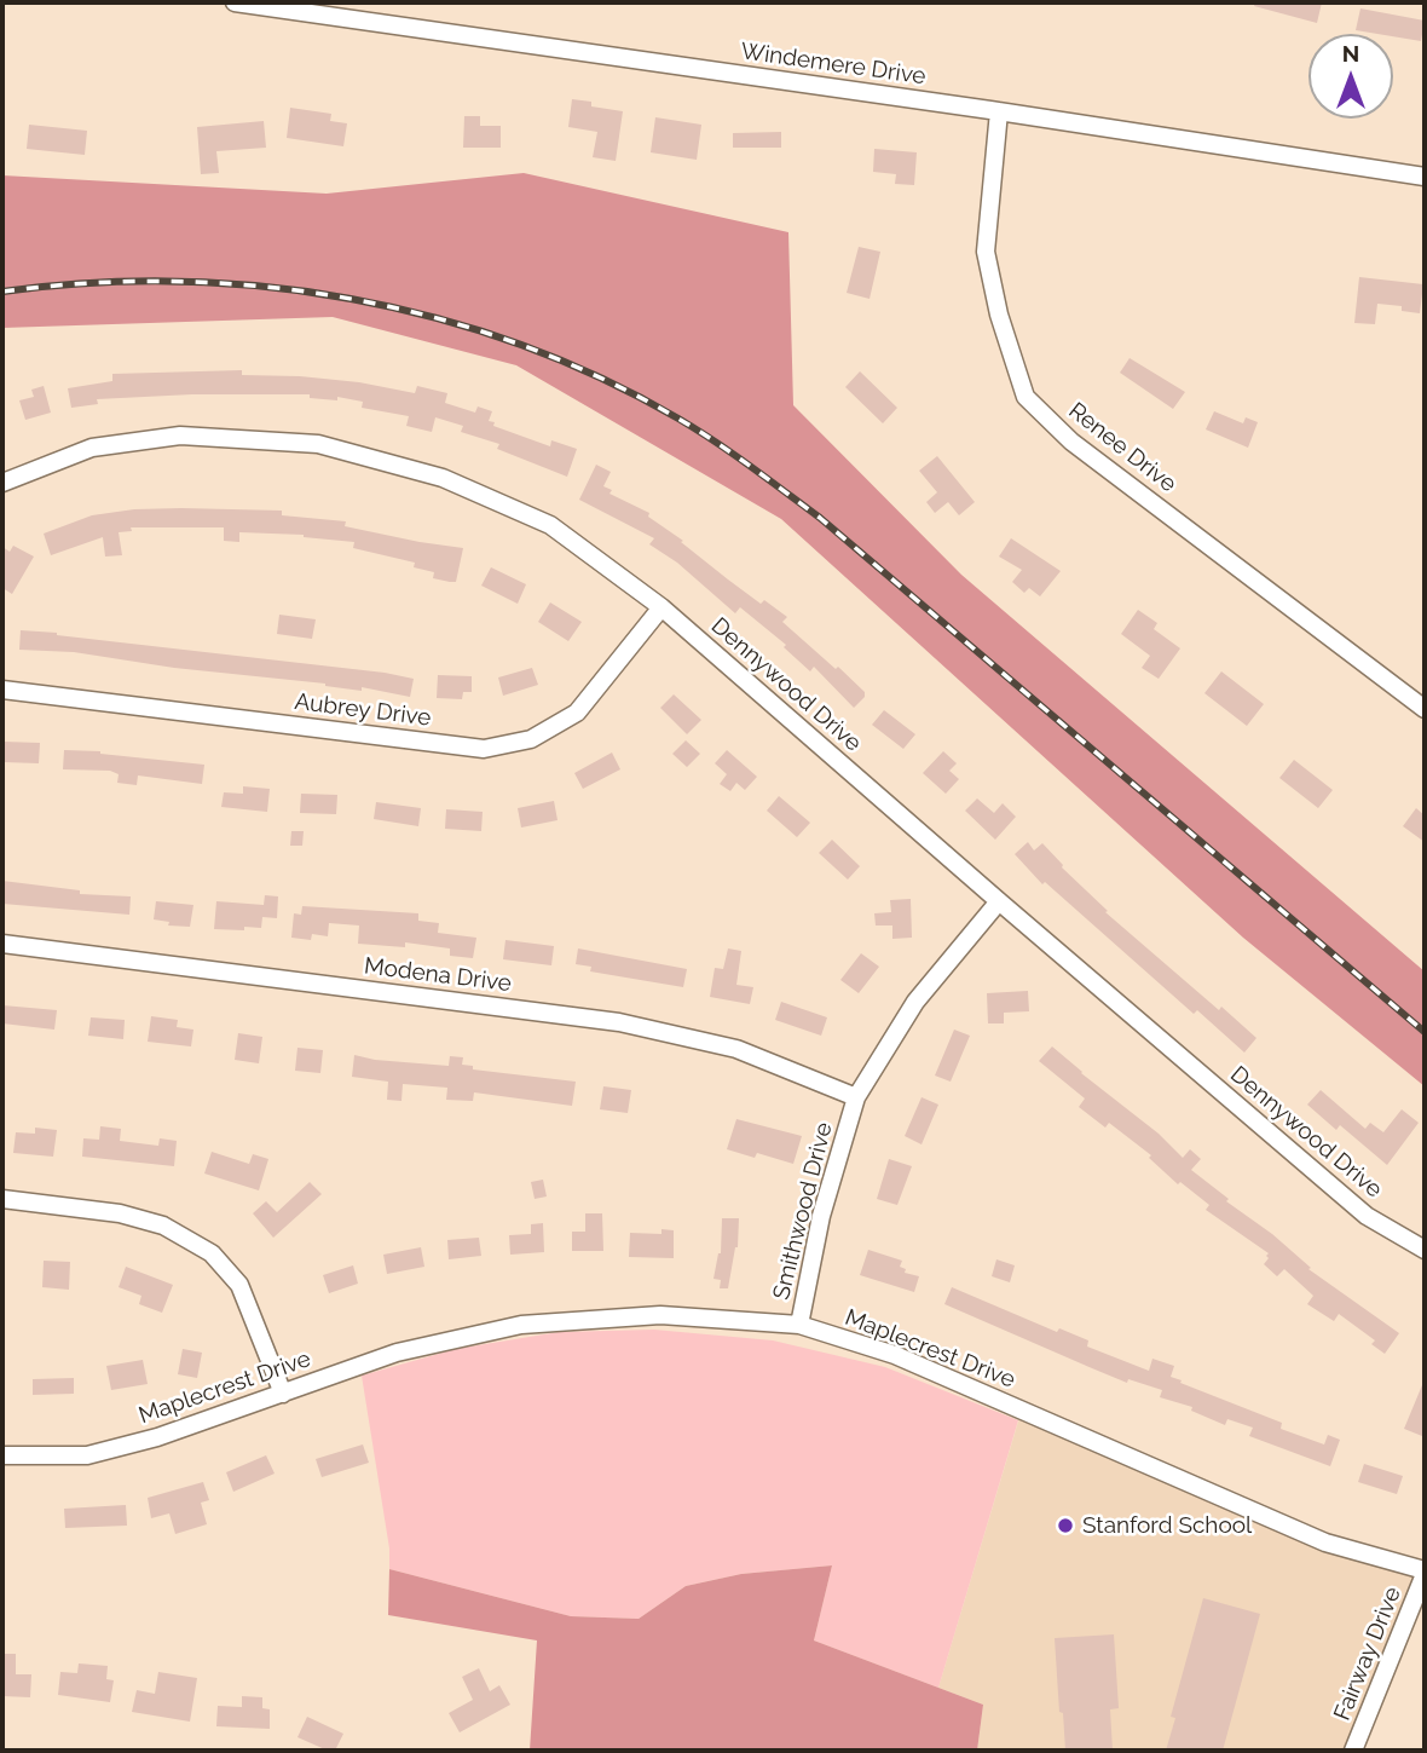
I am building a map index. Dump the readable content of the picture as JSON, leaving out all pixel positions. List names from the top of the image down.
{
  "streets": {
    "street": [
      "Windemere Drive",
      "Renee Drive",
      "Dennywood Drive",
      "Aubrey Drive",
      "Modena Drive",
      "Smithwood Drive",
      "Maplecrest Drive",
      "Fairway Drive"
    ]
  },
  "crossings": [
    ["Windemere Drive", "Renee Drive"],
    ["Dennywood Drive", "Aubrey Drive"],
    ["Dennywood Drive", "Smithwood Drive"],
    ["Modena Drive", "Smithwood Drive"],
    ["Smithwood Drive", "Maplecrest Drive"],
    ["Maplecrest Drive", "Fairway Drive"]
  ],
  "places": ["Stanford School"],
  "north": "top"
}
